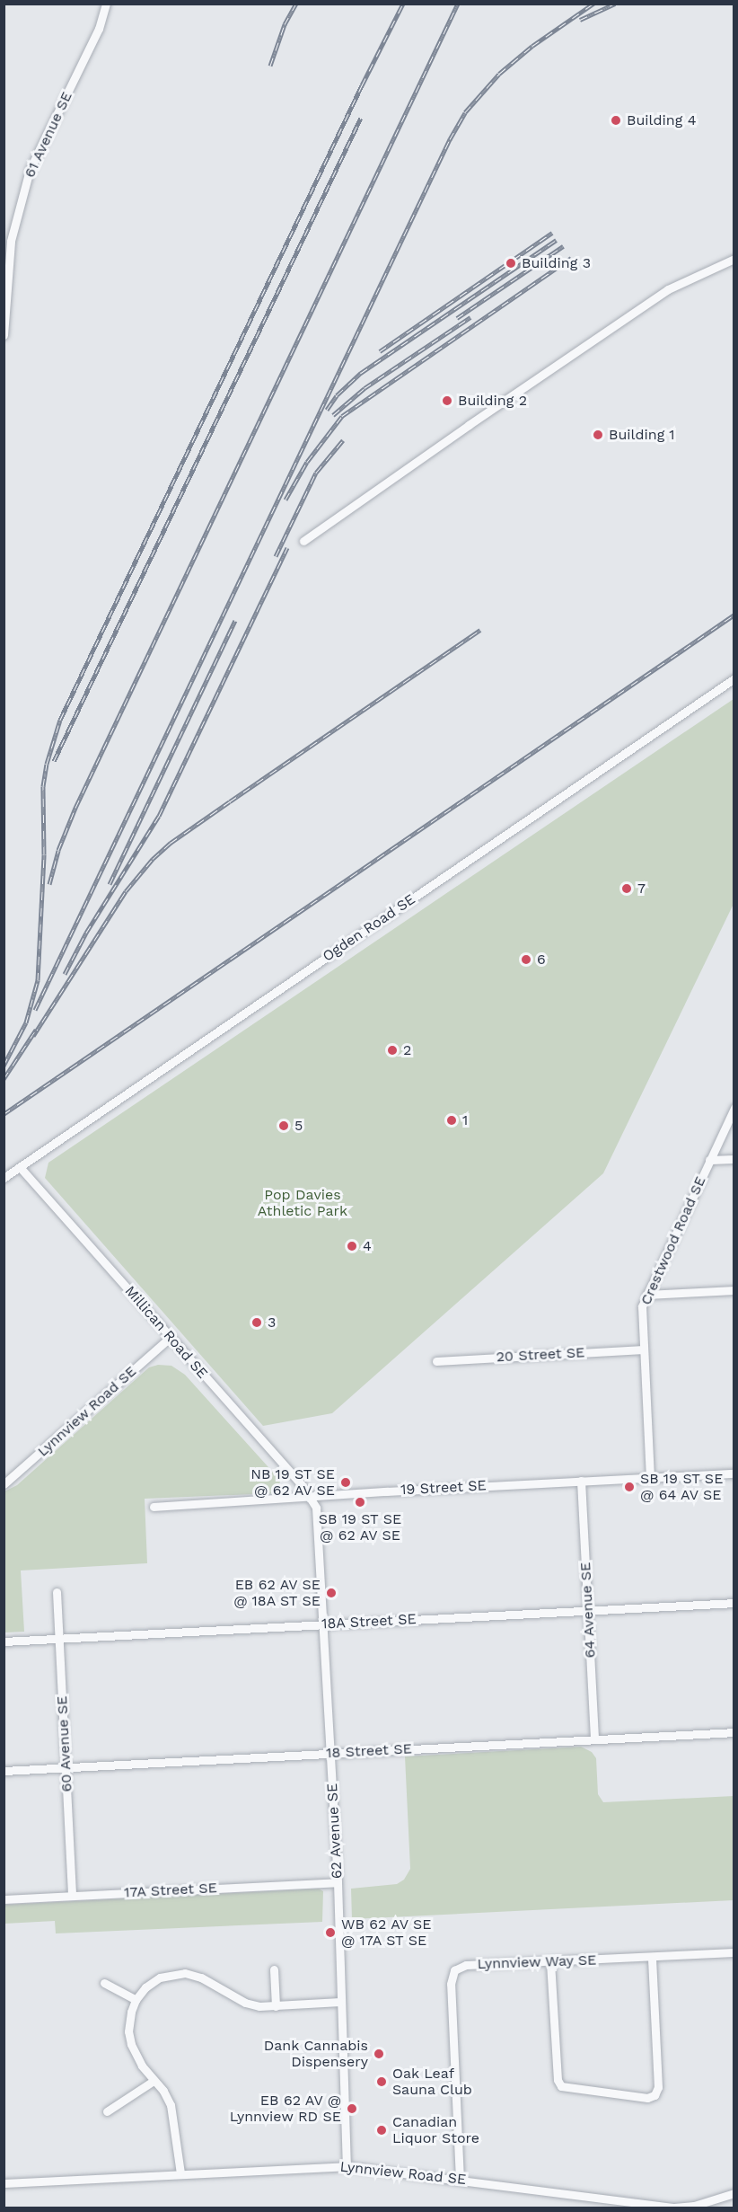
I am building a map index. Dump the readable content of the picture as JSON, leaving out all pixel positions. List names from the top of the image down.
{
  "streets": {
    "street": [
      "61 Avenue SE",
      "Ogden Road SE",
      "Crestwood Road SE",
      "Millican Road SE",
      "20 Street SE",
      "Lynnview Road SE",
      "19 Street SE",
      "64 Avenue SE",
      "18A Street SE",
      "60 Avenue SE",
      "18 Street SE",
      "62 Avenue SE",
      "17A Street SE",
      "Lynnview Way SE"
    ]
  },
  "crossings": [
    ["Ogden Road SE", "Millican Road SE"],
    ["Crestwood Road SE", "20 Street SE"],
    ["Crestwood Road SE", "19 Street SE"],
    ["Millican Road SE", "Lynnview Road SE"],
    ["Millican Road SE", "19 Street SE"],
    ["Millican Road SE", "62 Avenue SE"],
    ["Lynnview Road SE", "62 Avenue SE"],
    ["Lynnview Road SE", "Lynnview Way SE"],
    ["19 Street SE", "64 Avenue SE"],
    ["19 Street SE", "62 Avenue SE"],
    ["64 Avenue SE", "18A Street SE"],
    ["64 Avenue SE", "18 Street SE"],
    ["18A Street SE", "60 Avenue SE"],
    ["18A Street SE", "62 Avenue SE"],
    ["60 Avenue SE", "18 Street SE"],
    ["60 Avenue SE", "17A Street SE"],
    ["18 Street SE", "62 Avenue SE"],
    ["62 Avenue SE", "17A Street SE"]
  ],
  "parks": ["Pop Davies Athletic Park"],
  "places": [
    "Building 4",
    "Building 3",
    "Building 2",
    "Building 1",
    "7",
    "6",
    "2",
    "1",
    "5",
    "4",
    "3",
    "NB 19 ST SE @ 62 AV SE",
    "SB 19 ST SE @ 64 AV SE",
    "SB 19 ST SE @ 62 AV SE",
    "EB 62 AV SE @ 18A ST SE",
    "WB 62 AV SE @ 17A ST SE",
    "Dank Cannabis Dispensery",
    "Oak Leaf Sauna Club",
    "EB 62 AV @ Lynnview RD SE",
    "Canadian Liquor Store"
  ]
}
